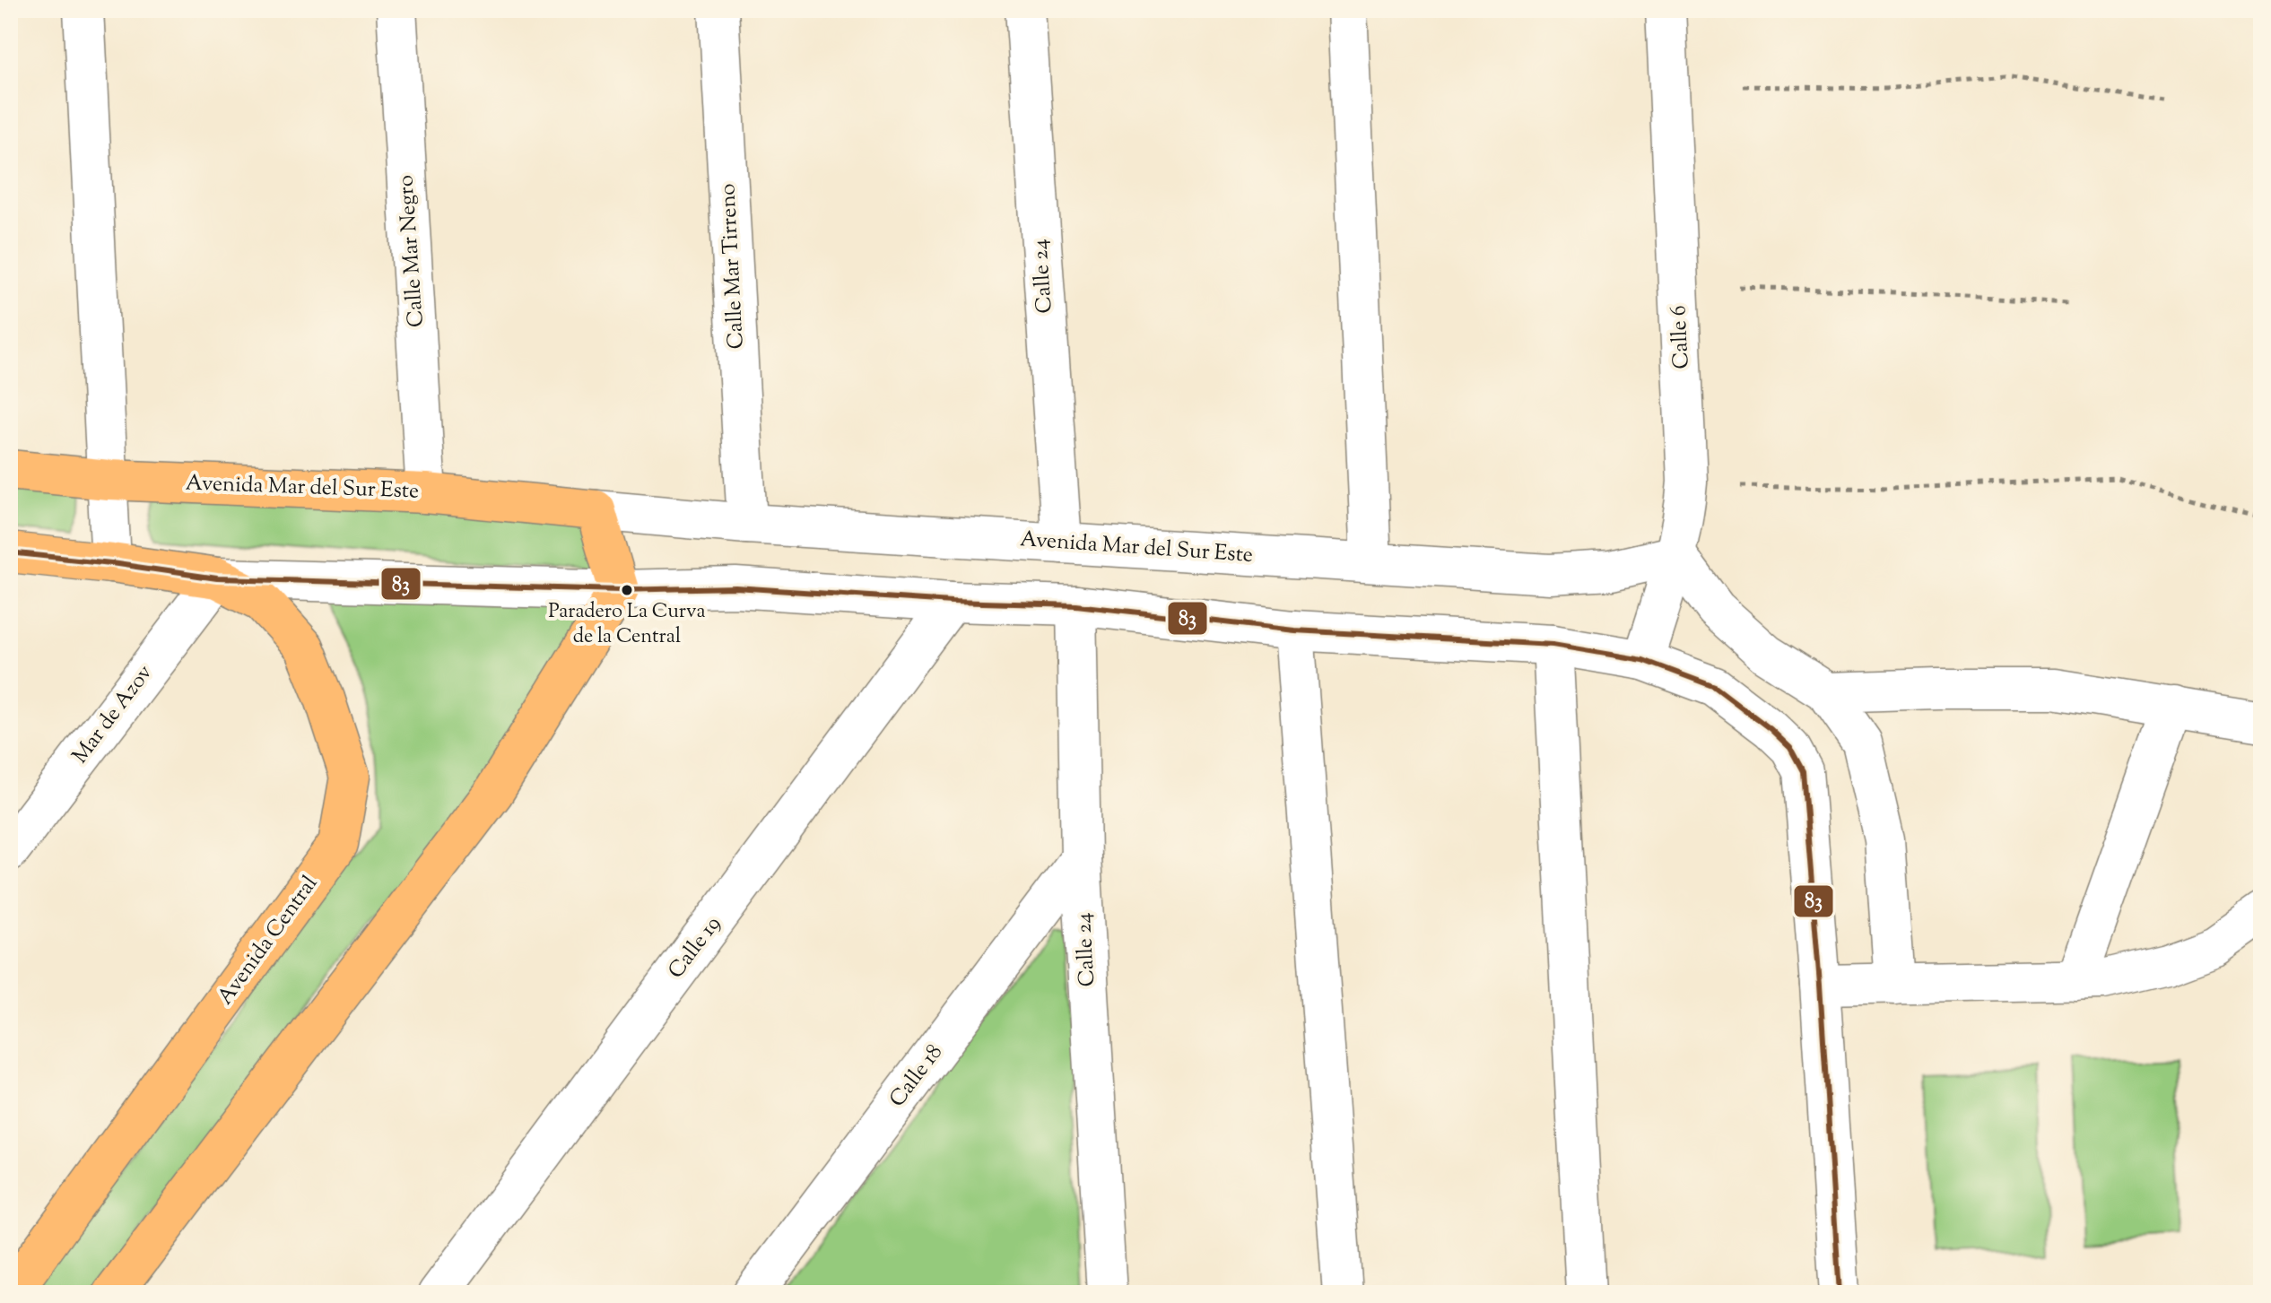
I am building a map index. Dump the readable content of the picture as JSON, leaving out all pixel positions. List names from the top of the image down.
{
  "streets": {
    "main road": ["Avenida Mar del Sur Este", "Avenida Central"],
    "street": [
      "Calle Mar Negro",
      "Calle Mar Tirreno",
      "Calle 24",
      "Calle 6",
      "Mar de Azov",
      "Calle 19",
      "Calle 18"
    ]
  },
  "crossings": [
    ["Calle Mar Negro", "Avenida Mar del Sur Este"],
    ["Calle Mar Tirreno", "Avenida Mar del Sur Este"],
    ["Calle 24", "Avenida Mar del Sur Este"],
    ["Calle 24", "Calle 18"],
    ["Calle 6", "Avenida Mar del Sur Este"],
    ["Mar de Azov", "Avenida Central"]
  ],
  "places": ["Paradero La Curva de la Central"],
  "lines": ["transit line 83"]
}
